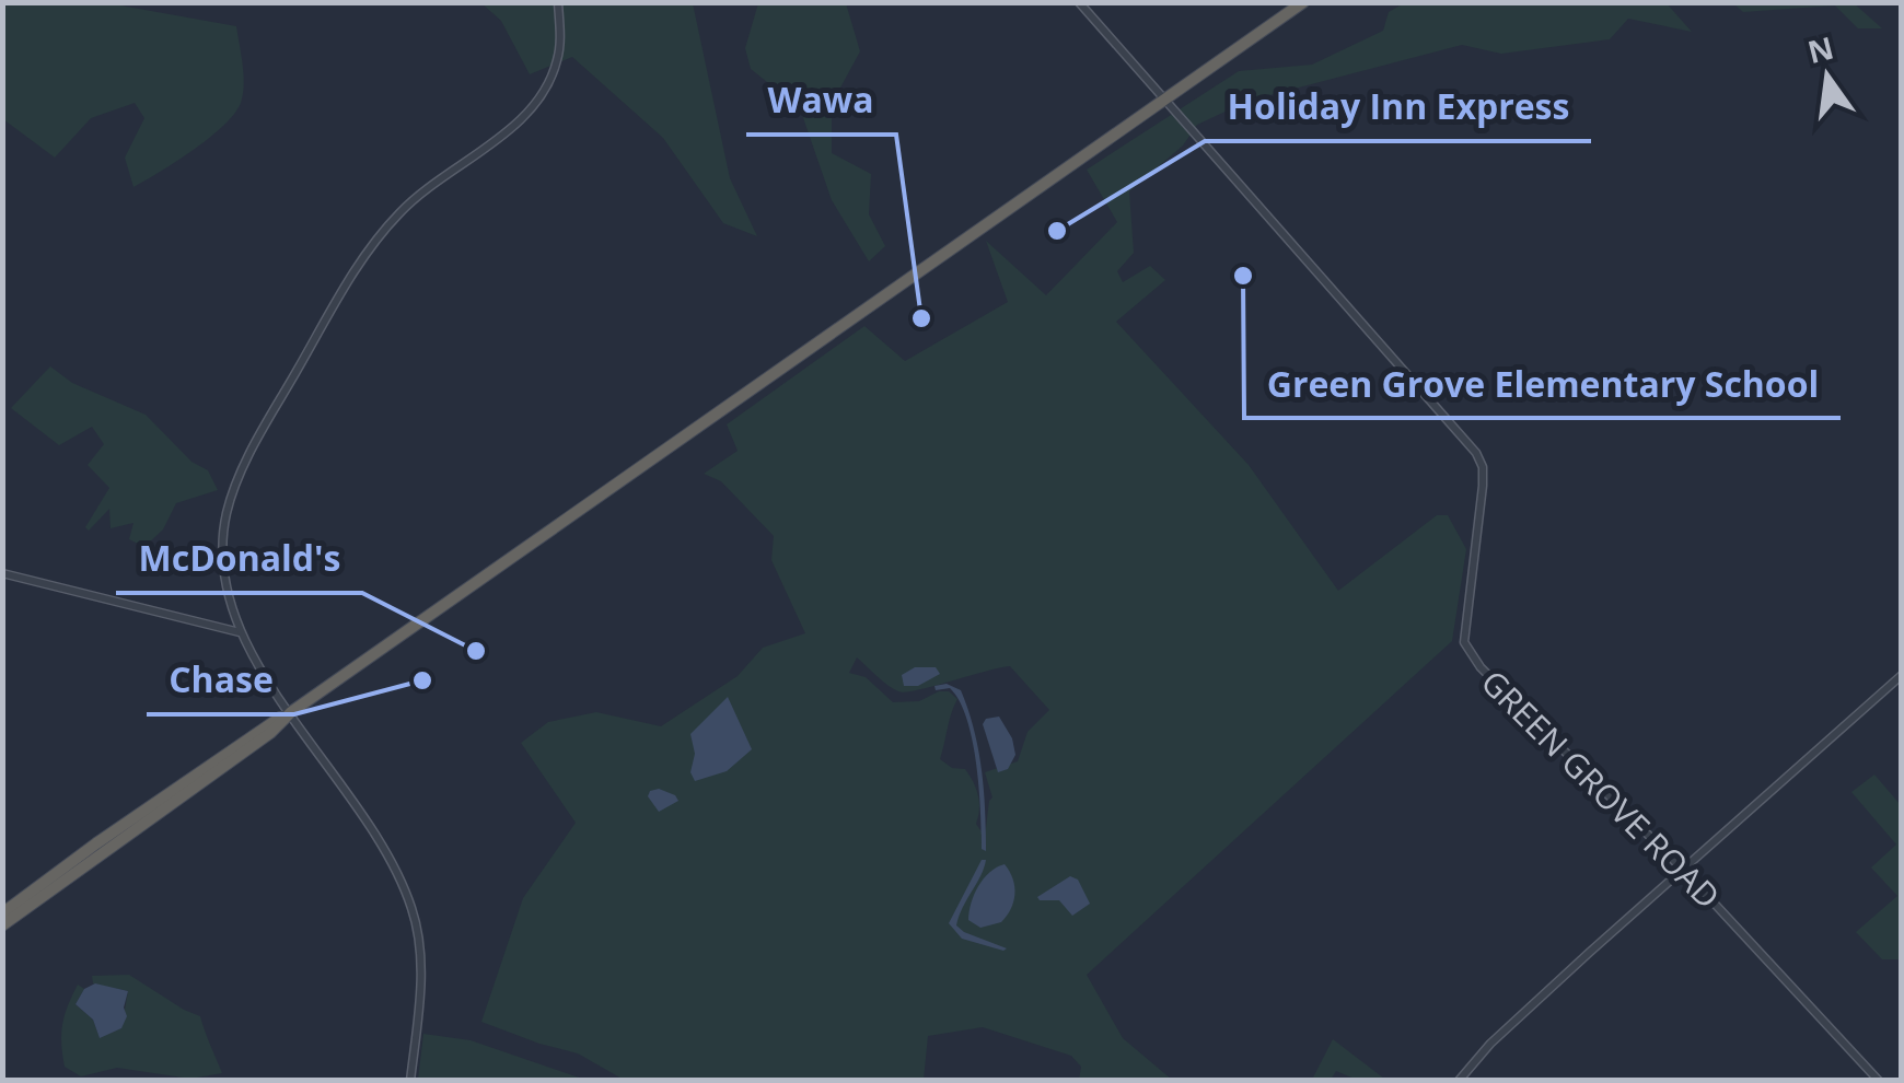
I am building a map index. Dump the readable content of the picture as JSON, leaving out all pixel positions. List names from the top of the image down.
{
  "streets": {
    "street": ["GREEN GROVE ROAD"]
  },
  "places": [
    "Holiday Inn Express",
    "Green Grove Elementary School",
    "Wawa",
    "McDonald's",
    "Chase"
  ],
  "north": "top"
}
